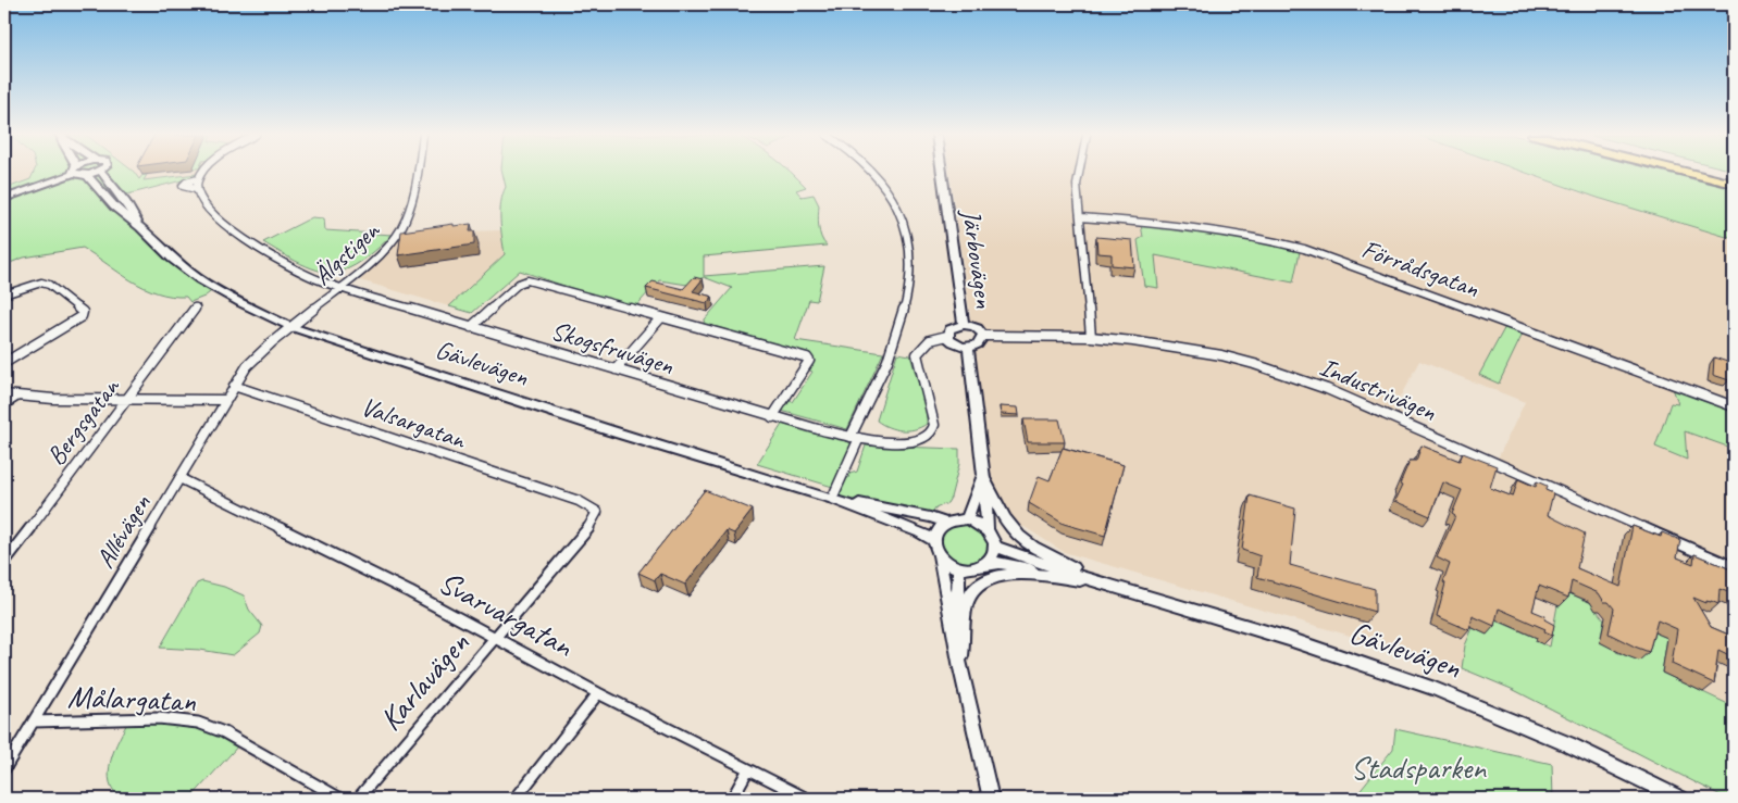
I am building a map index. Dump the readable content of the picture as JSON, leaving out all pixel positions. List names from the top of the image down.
{
  "streets": {
    "main road": ["Järbovägen", "Gävlevägen"],
    "street": [
      "Älgstigen",
      "Förrådsgatan",
      "Skogsfruvägen",
      "Industrivägen",
      "Bergsgatan",
      "Valsargatan",
      "Allévägen",
      "Svarvargatan",
      "Karlavägen",
      "Målargatan"
    ]
  },
  "crossings": [
    ["Älgstigen", "Skogsfruvägen"],
    ["Älgstigen", "Gävlevägen"],
    ["Älgstigen", "Allévägen"],
    ["Järbovägen", "Skogsfruvägen"],
    ["Järbovägen", "Gävlevägen"],
    ["Järbovägen", "Industrivägen"],
    ["Skogsfruvägen", "Industrivägen"],
    ["Gävlevägen", "Allévägen"],
    ["Valsargatan", "Allévägen"],
    ["Valsargatan", "Karlavägen"],
    ["Allévägen", "Svarvargatan"],
    ["Allévägen", "Målargatan"],
    ["Svarvargatan", "Karlavägen"]
  ],
  "parks": ["Stadsparken"]
}
